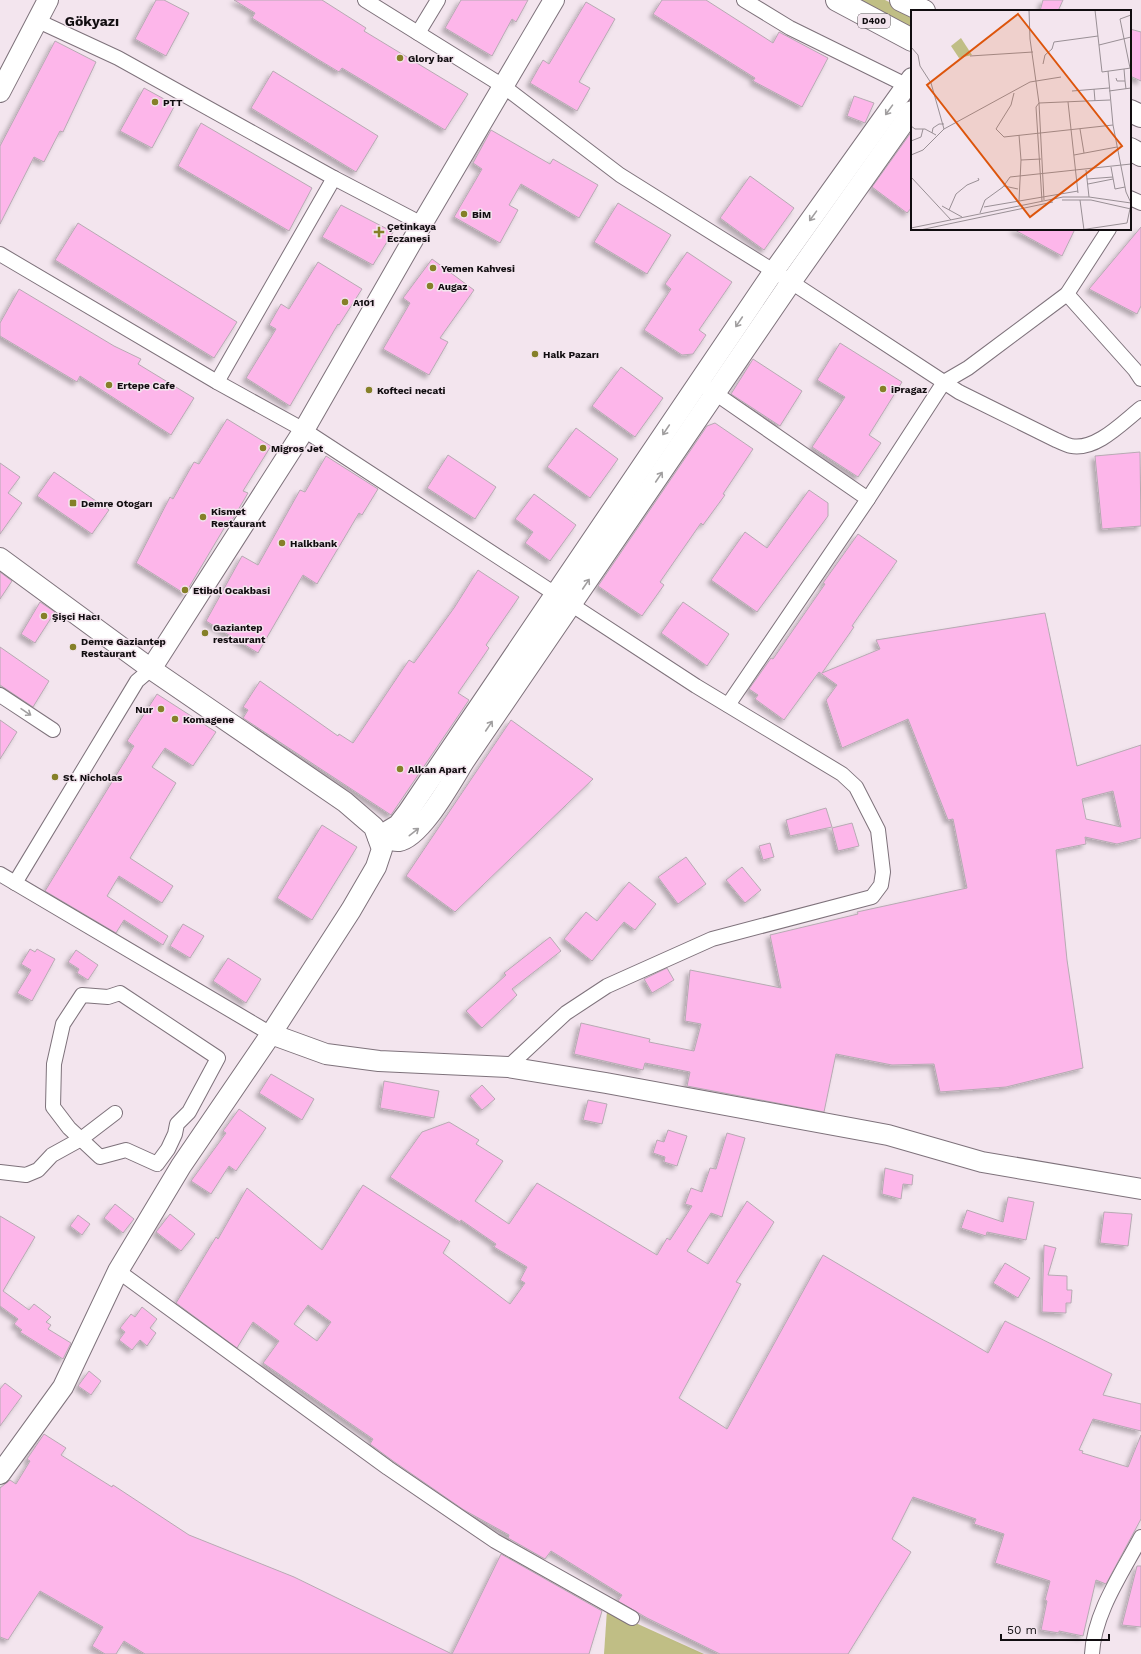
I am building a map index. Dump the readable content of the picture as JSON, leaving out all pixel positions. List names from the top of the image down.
{
  "streets": {
    "highway": ["D400"]
  },
  "districts": ["Gökyazı"],
  "places": {
    "other": [
      "Glory bar",
      "PTT",
      "BİM",
      "Yemen Kahvesi",
      "Augaz",
      "A101",
      "Halk Pazarı",
      "Ertepe Cafe",
      "iPragaz",
      "Kofteci necati",
      "Migros Jet",
      "Kismet Restaurant",
      "Halkbank",
      "Etibol Ocakbasi",
      "Şişci Hacı",
      "Gaziantep restaurant",
      "Demre Gaziantep Restaurant",
      "Nur",
      "Komagene",
      "Alkan Apart",
      "St. Nicholas"
    ],
    "health": ["Çetinkaya Eczanesi"],
    "transit": ["Demre Otogarı"]
  },
  "scale_bar": "50 m"
}
